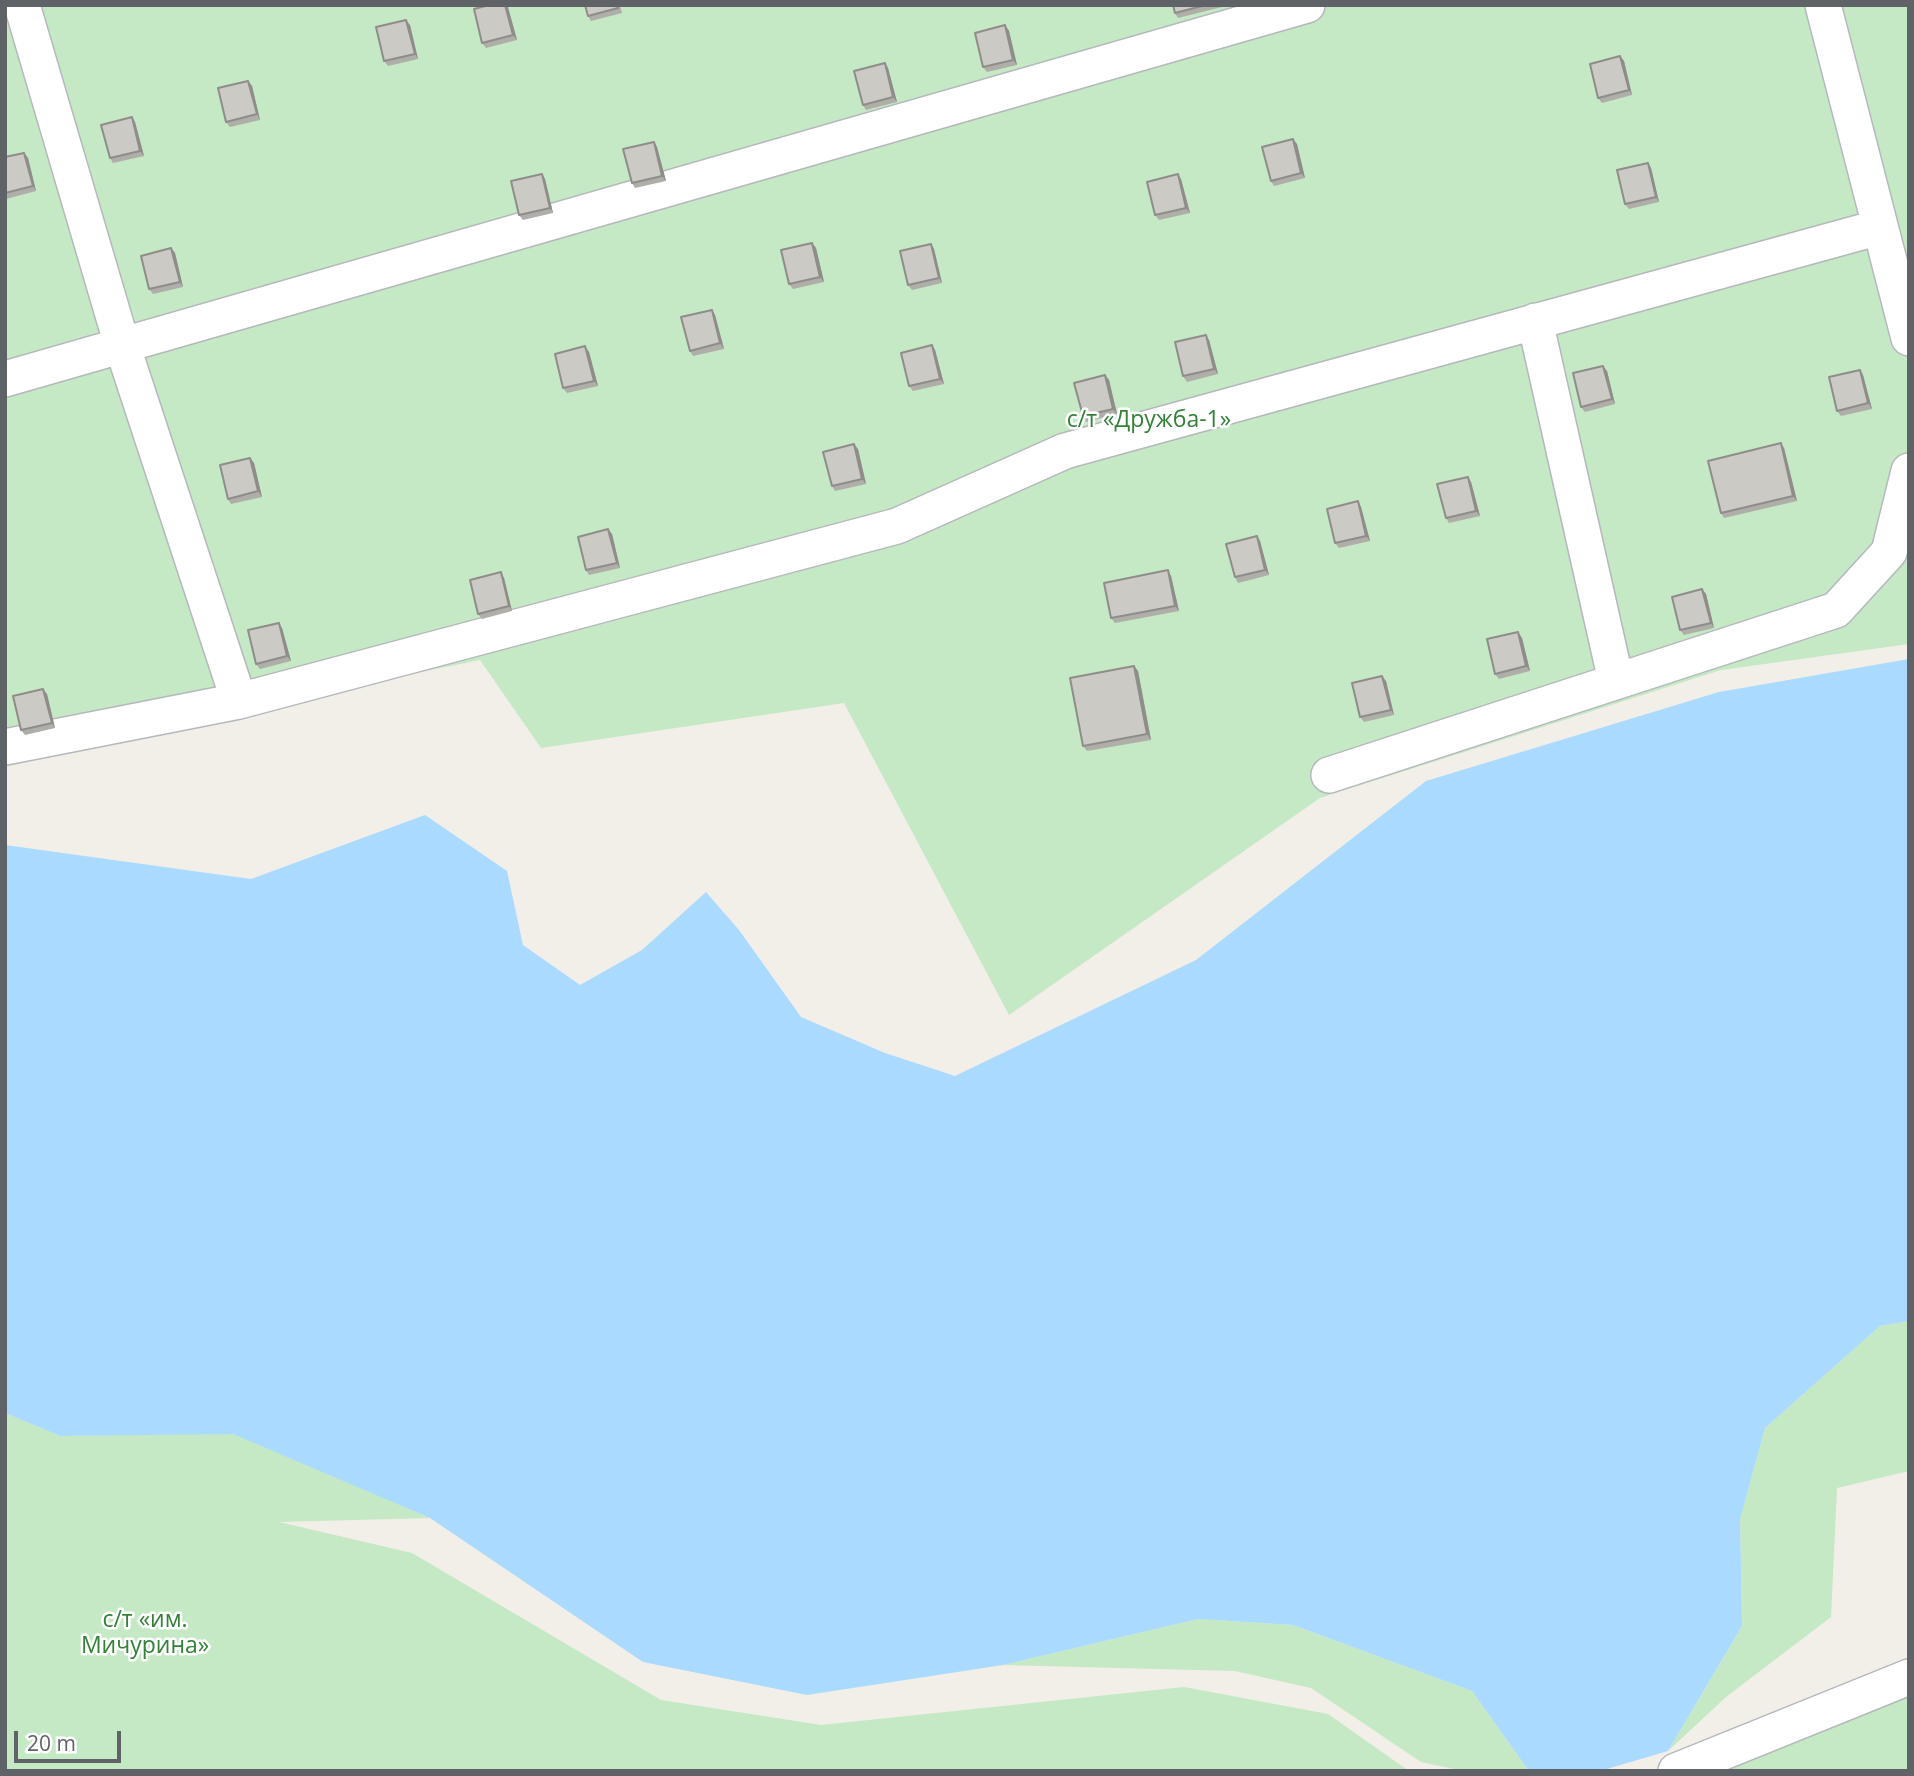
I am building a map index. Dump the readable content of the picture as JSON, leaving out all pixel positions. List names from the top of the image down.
{
  "parks": ["с/т «Дружба-1»", "с/т «им. Мичурина»"],
  "scale_bar": "20 m"
}
